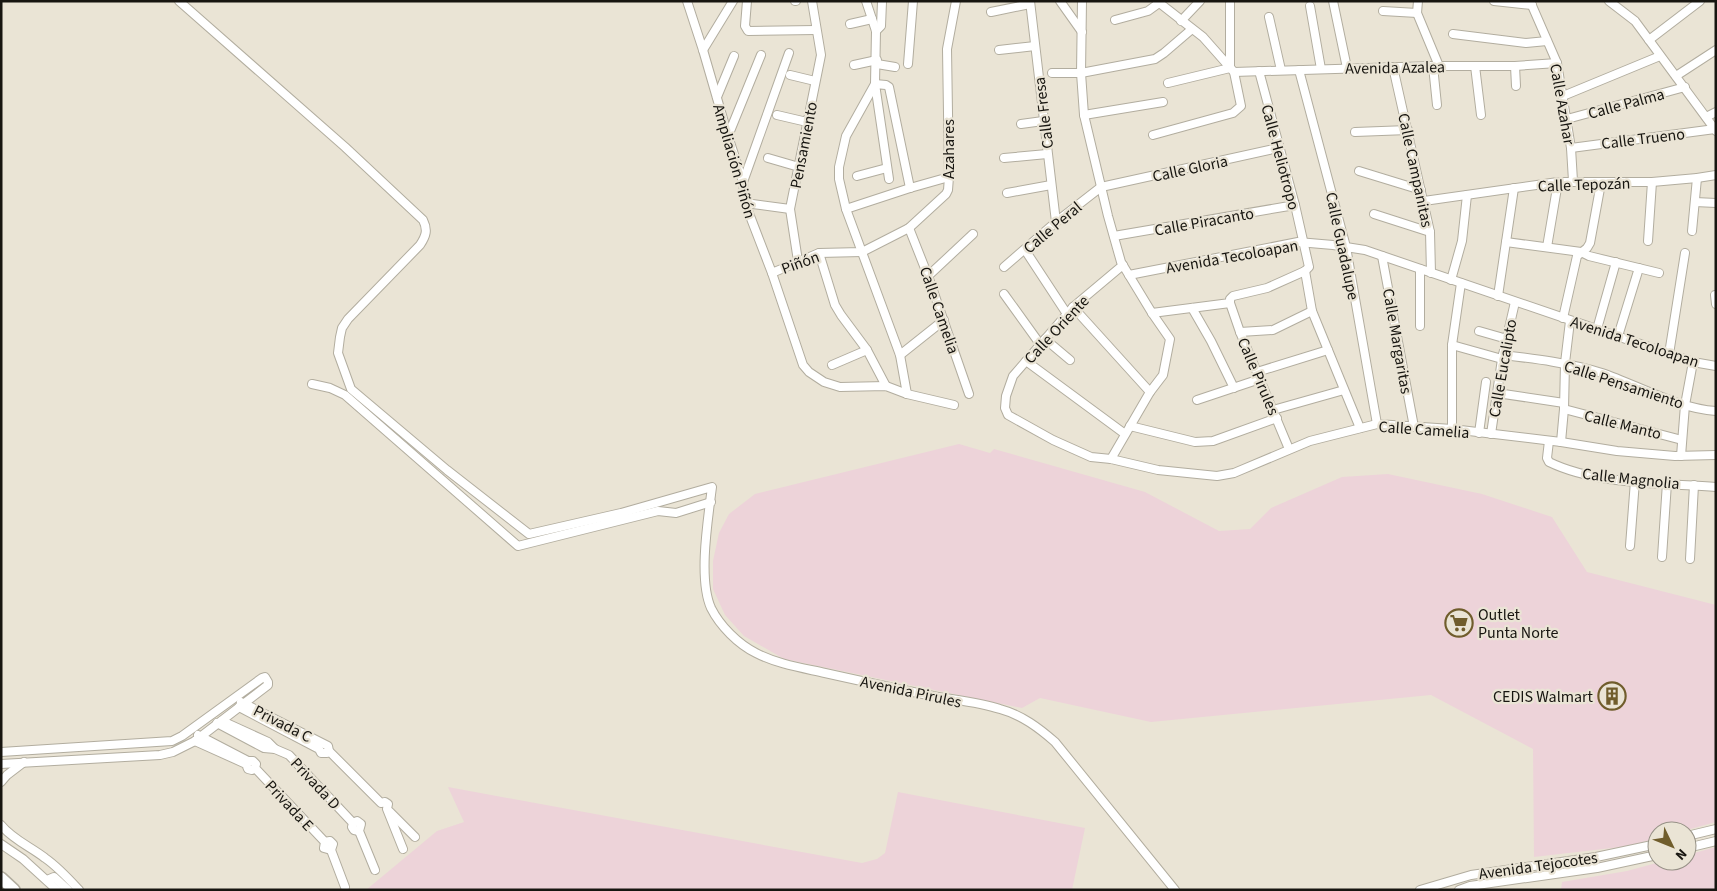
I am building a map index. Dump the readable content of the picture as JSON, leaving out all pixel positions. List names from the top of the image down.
{
  "streets": {
    "street": [
      "Avenida Azalea",
      "Calle Palma",
      "Calle Azahar",
      "Calle Fresa",
      "Calle Trueno",
      "Pensamiento",
      "Azahares",
      "Calle Heliotropo",
      "Ampliación Piñón",
      "Calle Gloria",
      "Calle Campanitas",
      "Calle Tepozán",
      "Calle Piracanto",
      "Calle Peral",
      "Calle Guadalupe",
      "Avenida Tecoloapan",
      "Piñón",
      "Calle Camelia",
      "Calle Oriente",
      "Calle Margaritas",
      "Calle Eucalipto",
      "Calle Pirules",
      "Calle Pensamiento",
      "Calle Manto",
      "Calle Magnolia",
      "Avenida Pirules",
      "Privada C",
      "Privada D",
      "Privada E",
      "Avenida Tejocotes"
    ]
  },
  "crossings": [
    ["Avenida Azalea", "Calle Azahar"],
    ["Avenida Azalea", "Calle Heliotropo"],
    ["Avenida Azalea", "Calle Campanitas"],
    ["Avenida Azalea", "Calle Guadalupe"],
    ["Calle Palma", "Calle Azahar"],
    ["Calle Azahar", "Calle Trueno"],
    ["Calle Azahar", "Calle Tepozán"],
    ["Calle Fresa", "Calle Peral"],
    ["Pensamiento", "Piñón"],
    ["Azahares", "Piñón"],
    ["Azahares", "Calle Camelia"],
    ["Calle Heliotropo", "Calle Gloria"],
    ["Calle Heliotropo", "Calle Piracanto"],
    ["Calle Heliotropo", "Avenida Tecoloapan"],
    ["Ampliación Piñón", "Piñón"],
    ["Calle Gloria", "Calle Peral"],
    ["Calle Campanitas", "Calle Tepozán"],
    ["Calle Campanitas", "Avenida Tecoloapan"],
    ["Calle Guadalupe", "Avenida Tecoloapan"],
    ["Calle Guadalupe", "Calle Camelia"],
    ["Avenida Tecoloapan", "Calle Margaritas"],
    ["Avenida Tecoloapan", "Calle Eucalipto"],
    ["Calle Camelia", "Calle Oriente"],
    ["Calle Camelia", "Calle Margaritas"],
    ["Calle Camelia", "Calle Eucalipto"],
    ["Calle Camelia", "Calle Pirules"],
    ["Calle Camelia", "Calle Magnolia"],
    ["Calle Eucalipto", "Calle Pensamiento"],
    ["Calle Eucalipto", "Calle Manto"]
  ],
  "places": {
    "supermarket": ["Outlet Punta Norte"],
    "building": ["CEDIS Walmart"]
  },
  "north": "bottom right"
}
